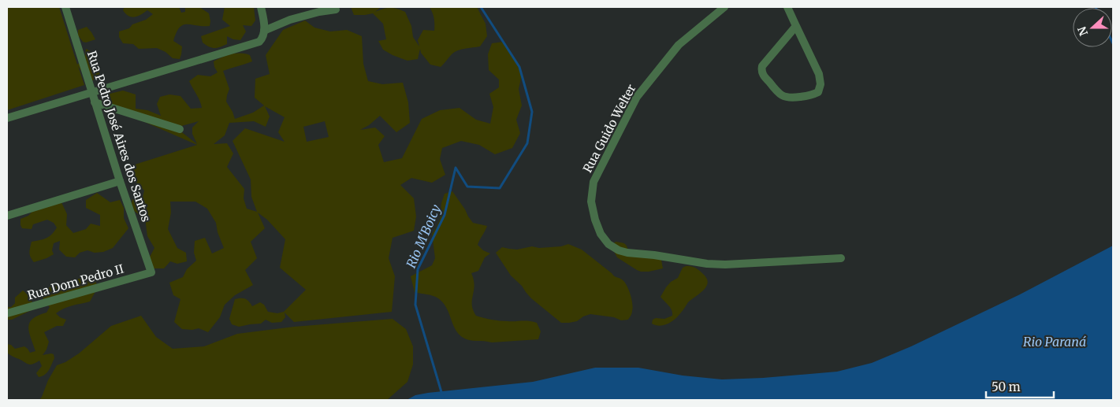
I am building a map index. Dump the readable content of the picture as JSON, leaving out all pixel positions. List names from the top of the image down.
{
  "streets": {
    "street": ["Rua Guido Welter", "Rua Pedro José Aires dos Santos", "Rua Dom Pedro II"]
  },
  "crossings": [
    ["Rua Pedro José Aires dos Santos", "Rua Dom Pedro II"]
  ],
  "water": ["Rio M'Boicy", "Rio Paraná"],
  "scale_bar": "50 m",
  "north": "left"
}
